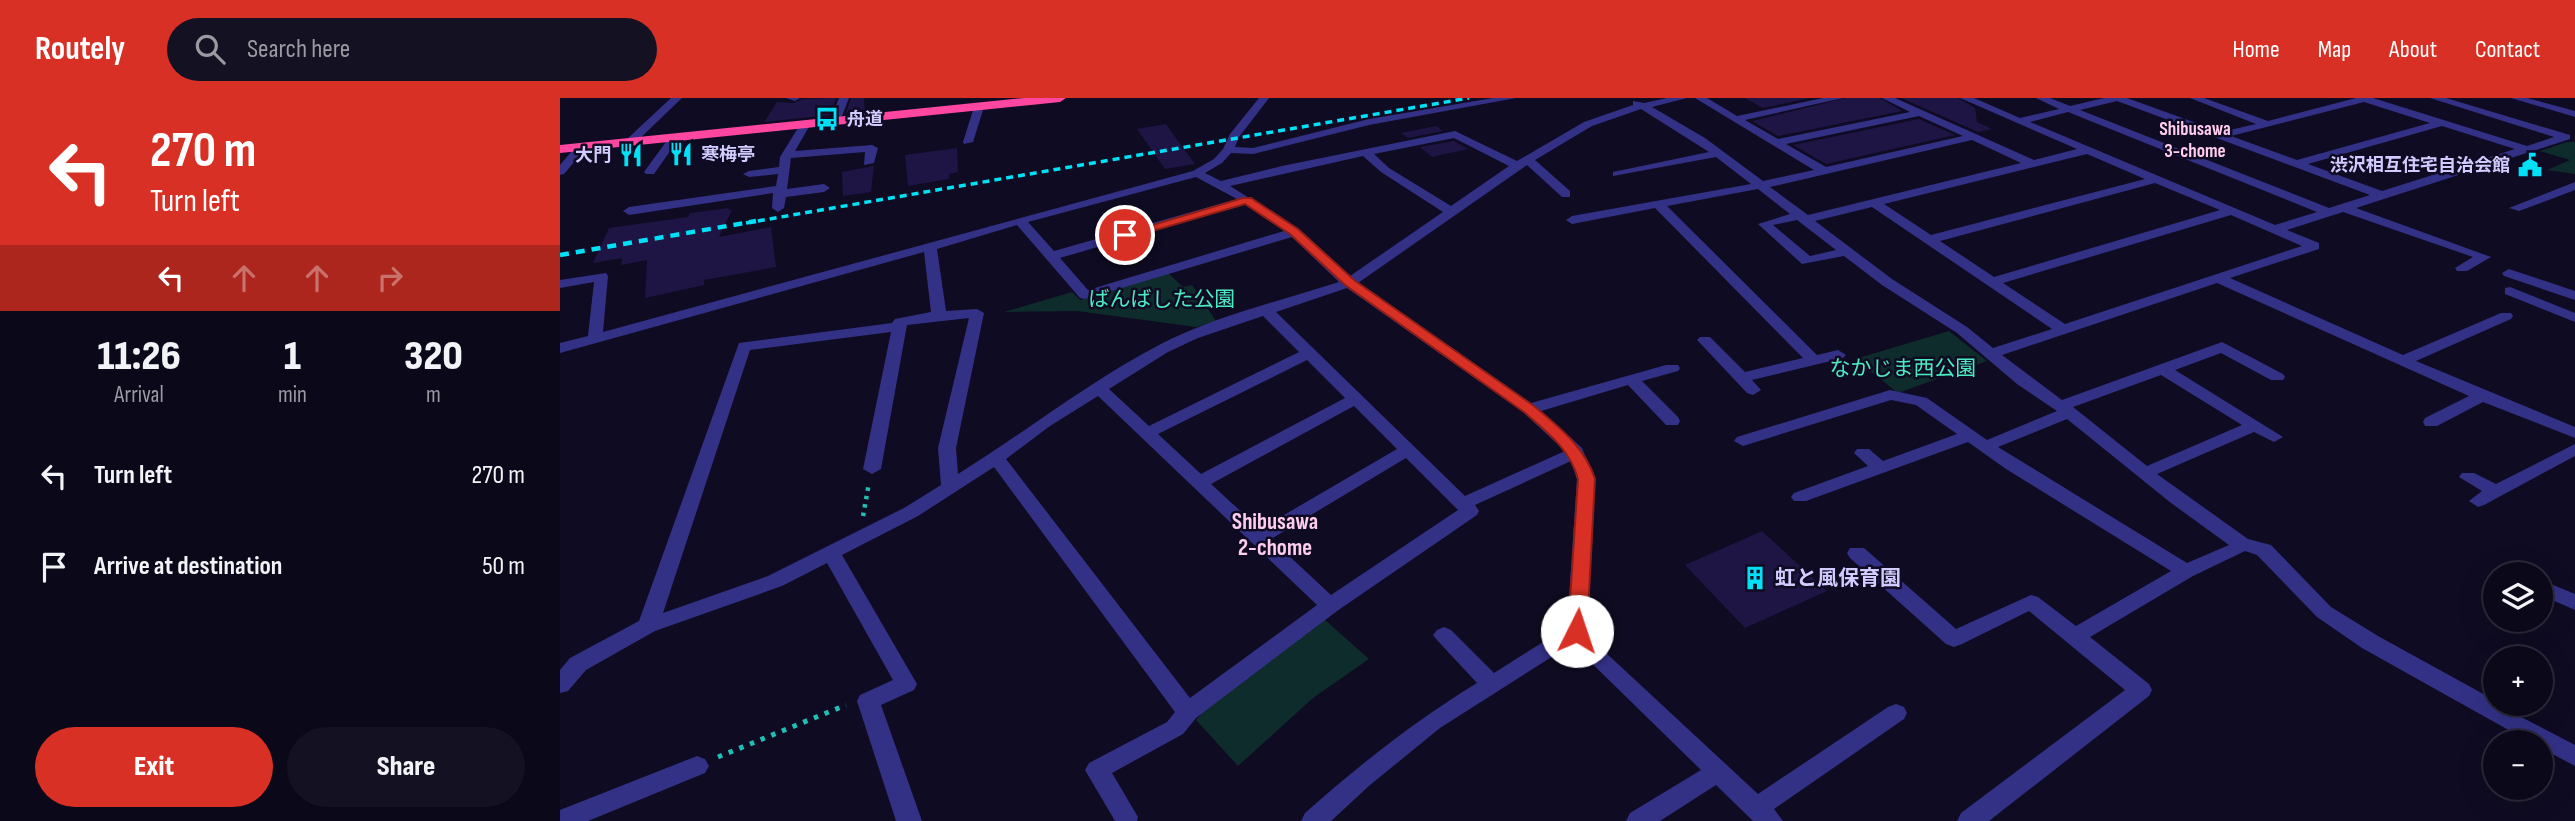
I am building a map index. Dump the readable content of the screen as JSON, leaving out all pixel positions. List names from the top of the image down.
{
  "districts": ["Shibusawa 3-chome", "Shibusawa 2-chome"],
  "parks": ["ばんばした公園", "なかじま西公園"],
  "places": {
    "bus stop": ["舟道"],
    "restaurant": ["寒梅亭", "大門"],
    "public building": ["渋沢相互住宅自治会館"],
    "building": ["虹と風保育園"]
  },
  "page": {
    "header": "Routely",
    "search": "Search here",
    "nav": [
      "Home",
      "Map",
      "About",
      "Contact"
    ],
    "turn": ["270 m", "Turn left"],
    "eta": [
      "11:26",
      "Arrival",
      "1",
      "min",
      "320",
      "m"
    ],
    "list": [
      {
        "name": "Turn left",
        "value": "270 m"
      },
      {
        "name": "Arrive at destination",
        "value": "50 m"
      }
    ],
    "map_buttons": ["+", "−"],
    "buttons": ["Exit", "Share"]
  }
}
